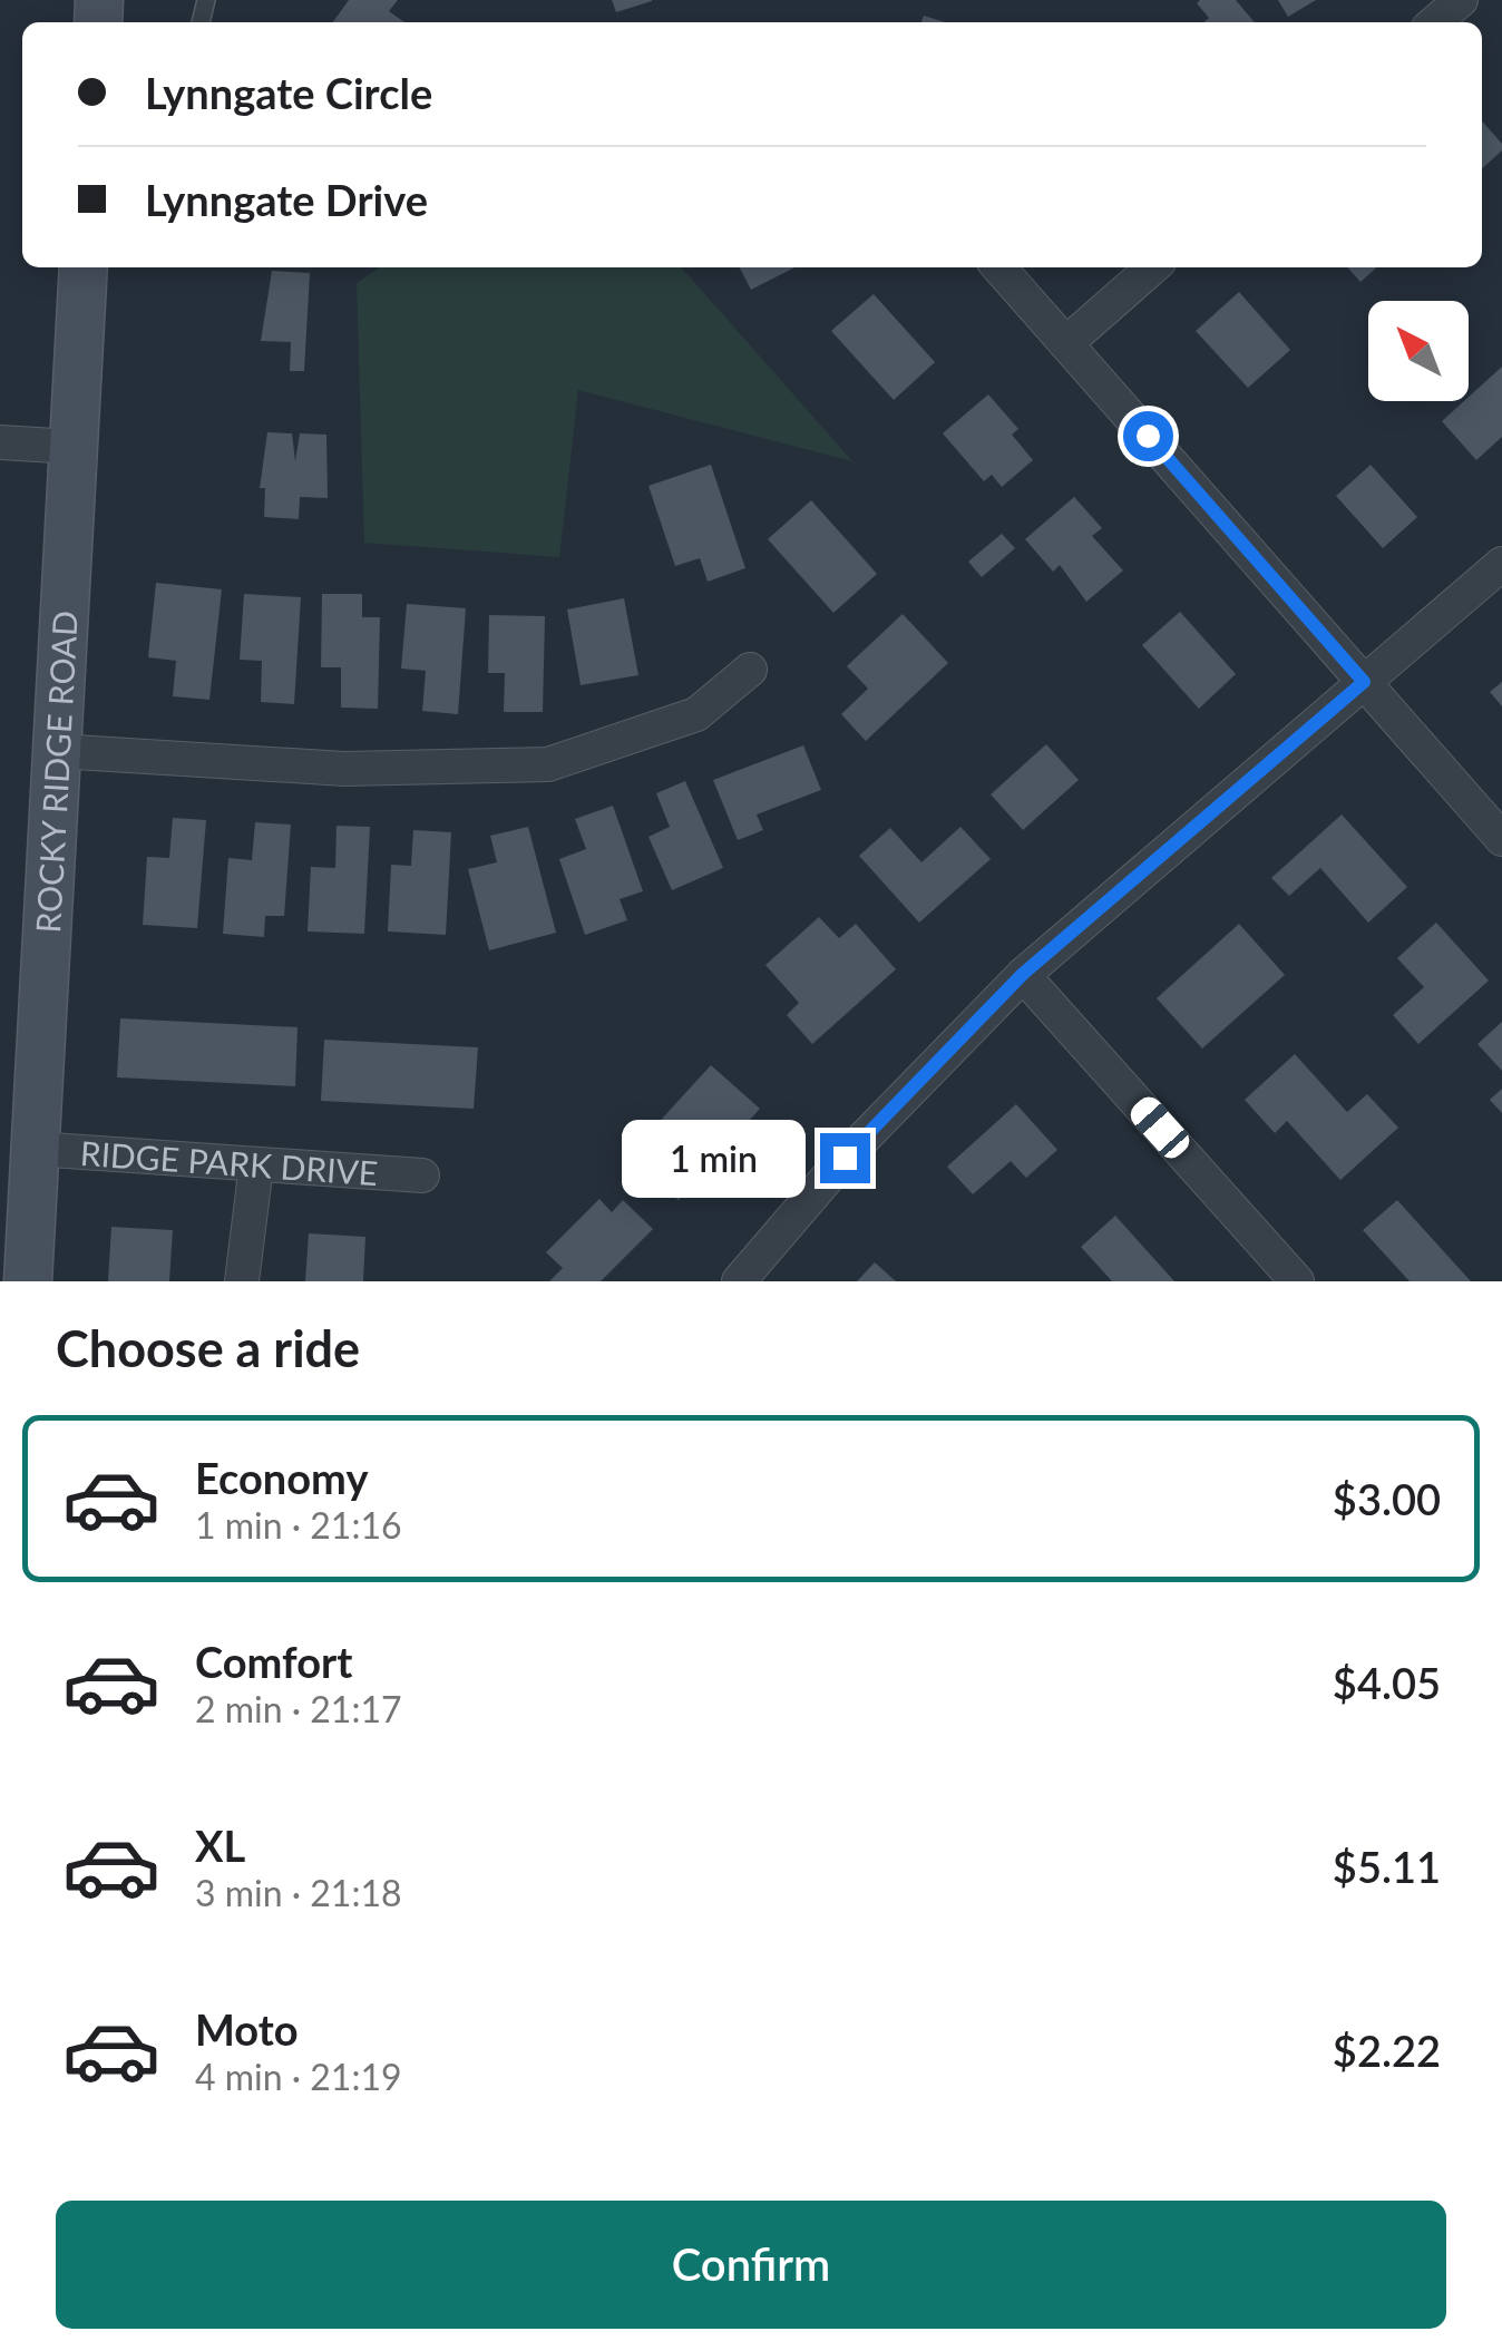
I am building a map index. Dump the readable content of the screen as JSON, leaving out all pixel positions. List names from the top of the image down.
{
  "streets": {
    "main road": ["ROCKY RIDGE ROAD"],
    "street": ["RIDGE PARK DRIVE"]
  },
  "crossings": [
    ["ROCKY RIDGE ROAD", "RIDGE PARK DRIVE"]
  ],
  "north": "top left",
  "page": {
    "banner": ["Lynngate Circle", "Lynngate Drive"],
    "bubble": "1 min",
    "heading": "Choose a ride",
    "list": [
      {
        "name": "Economy",
        "note": "1 min · 21:16",
        "value": "$3.00"
      },
      {
        "name": "Comfort",
        "note": "2 min · 21:17",
        "value": "$4.05"
      },
      {
        "name": "XL",
        "note": "3 min · 21:18",
        "value": "$5.11"
      },
      {
        "name": "Moto",
        "note": "4 min · 21:19",
        "value": "$2.22"
      }
    ],
    "buttons": "Confirm"
  }
}
